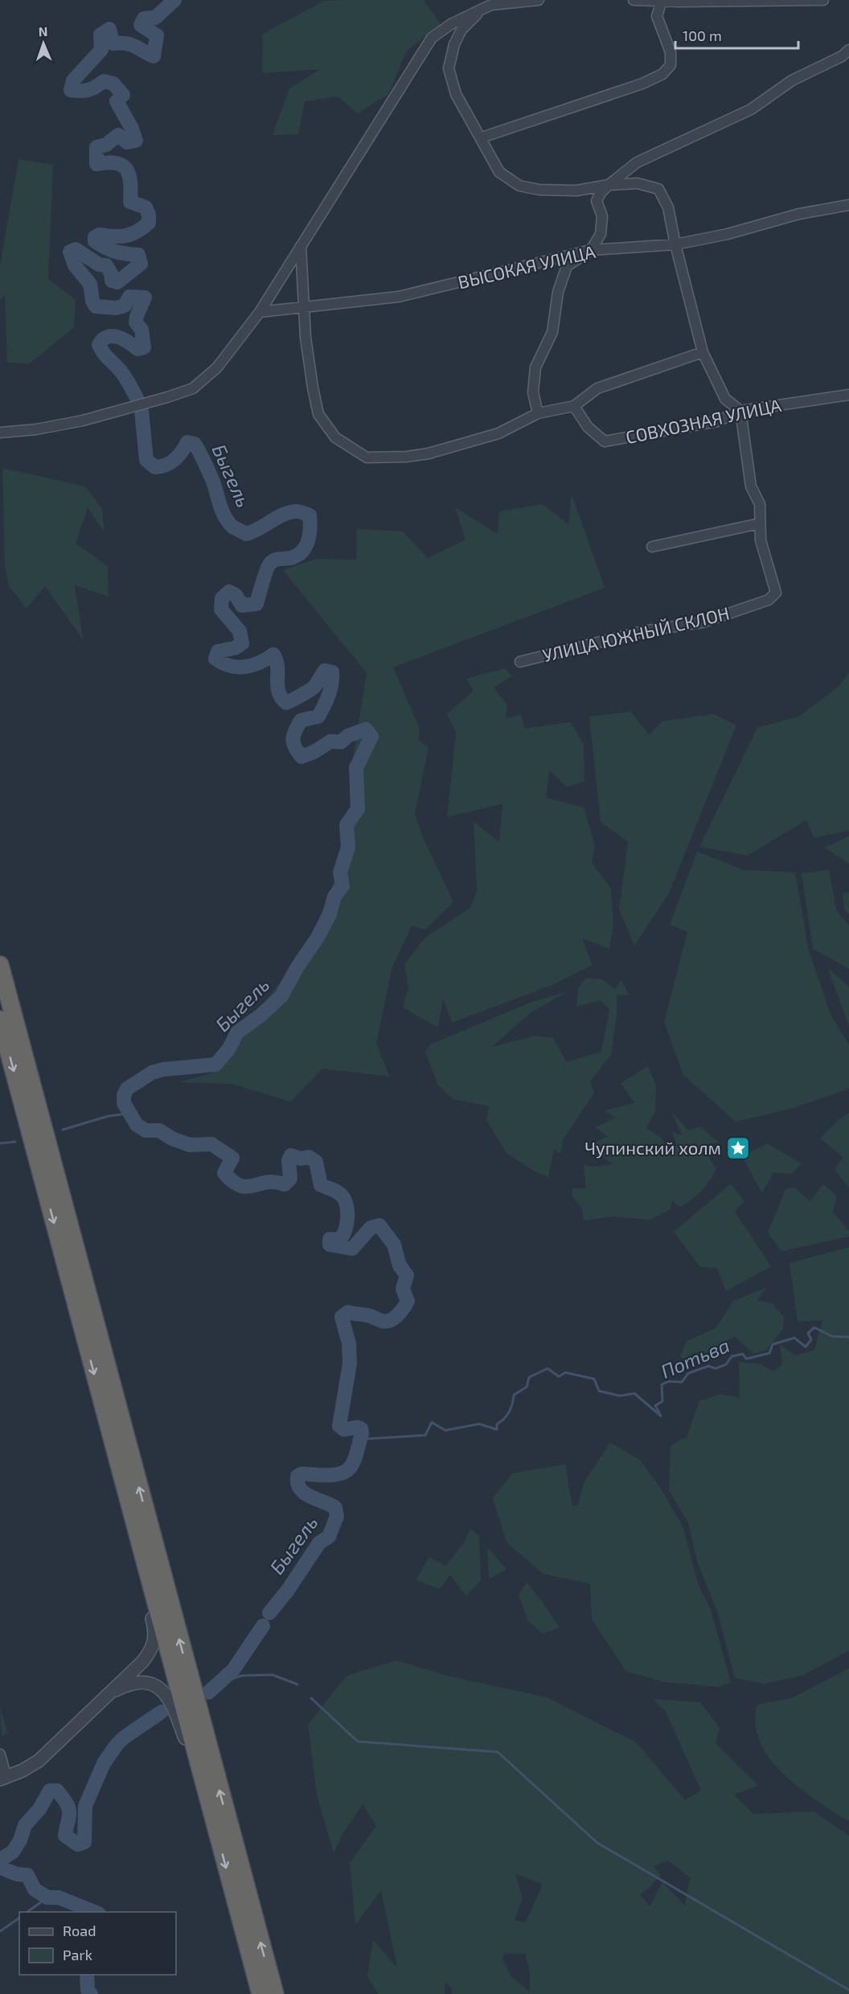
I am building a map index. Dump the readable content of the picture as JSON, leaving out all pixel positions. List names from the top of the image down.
{
  "streets": {
    "street": ["ВЫСОКАЯ УЛИЦА", "СОВХОЗНАЯ УЛИЦА", "УЛИЦА ЮЖНЫЙ СКЛОН"]
  },
  "water": ["Быгель", "Потьва"],
  "places": {
    "place": ["Чупинский холм"]
  },
  "legend": ["Road", "Park"],
  "scale_bar": "100 m",
  "north": "top"
}
